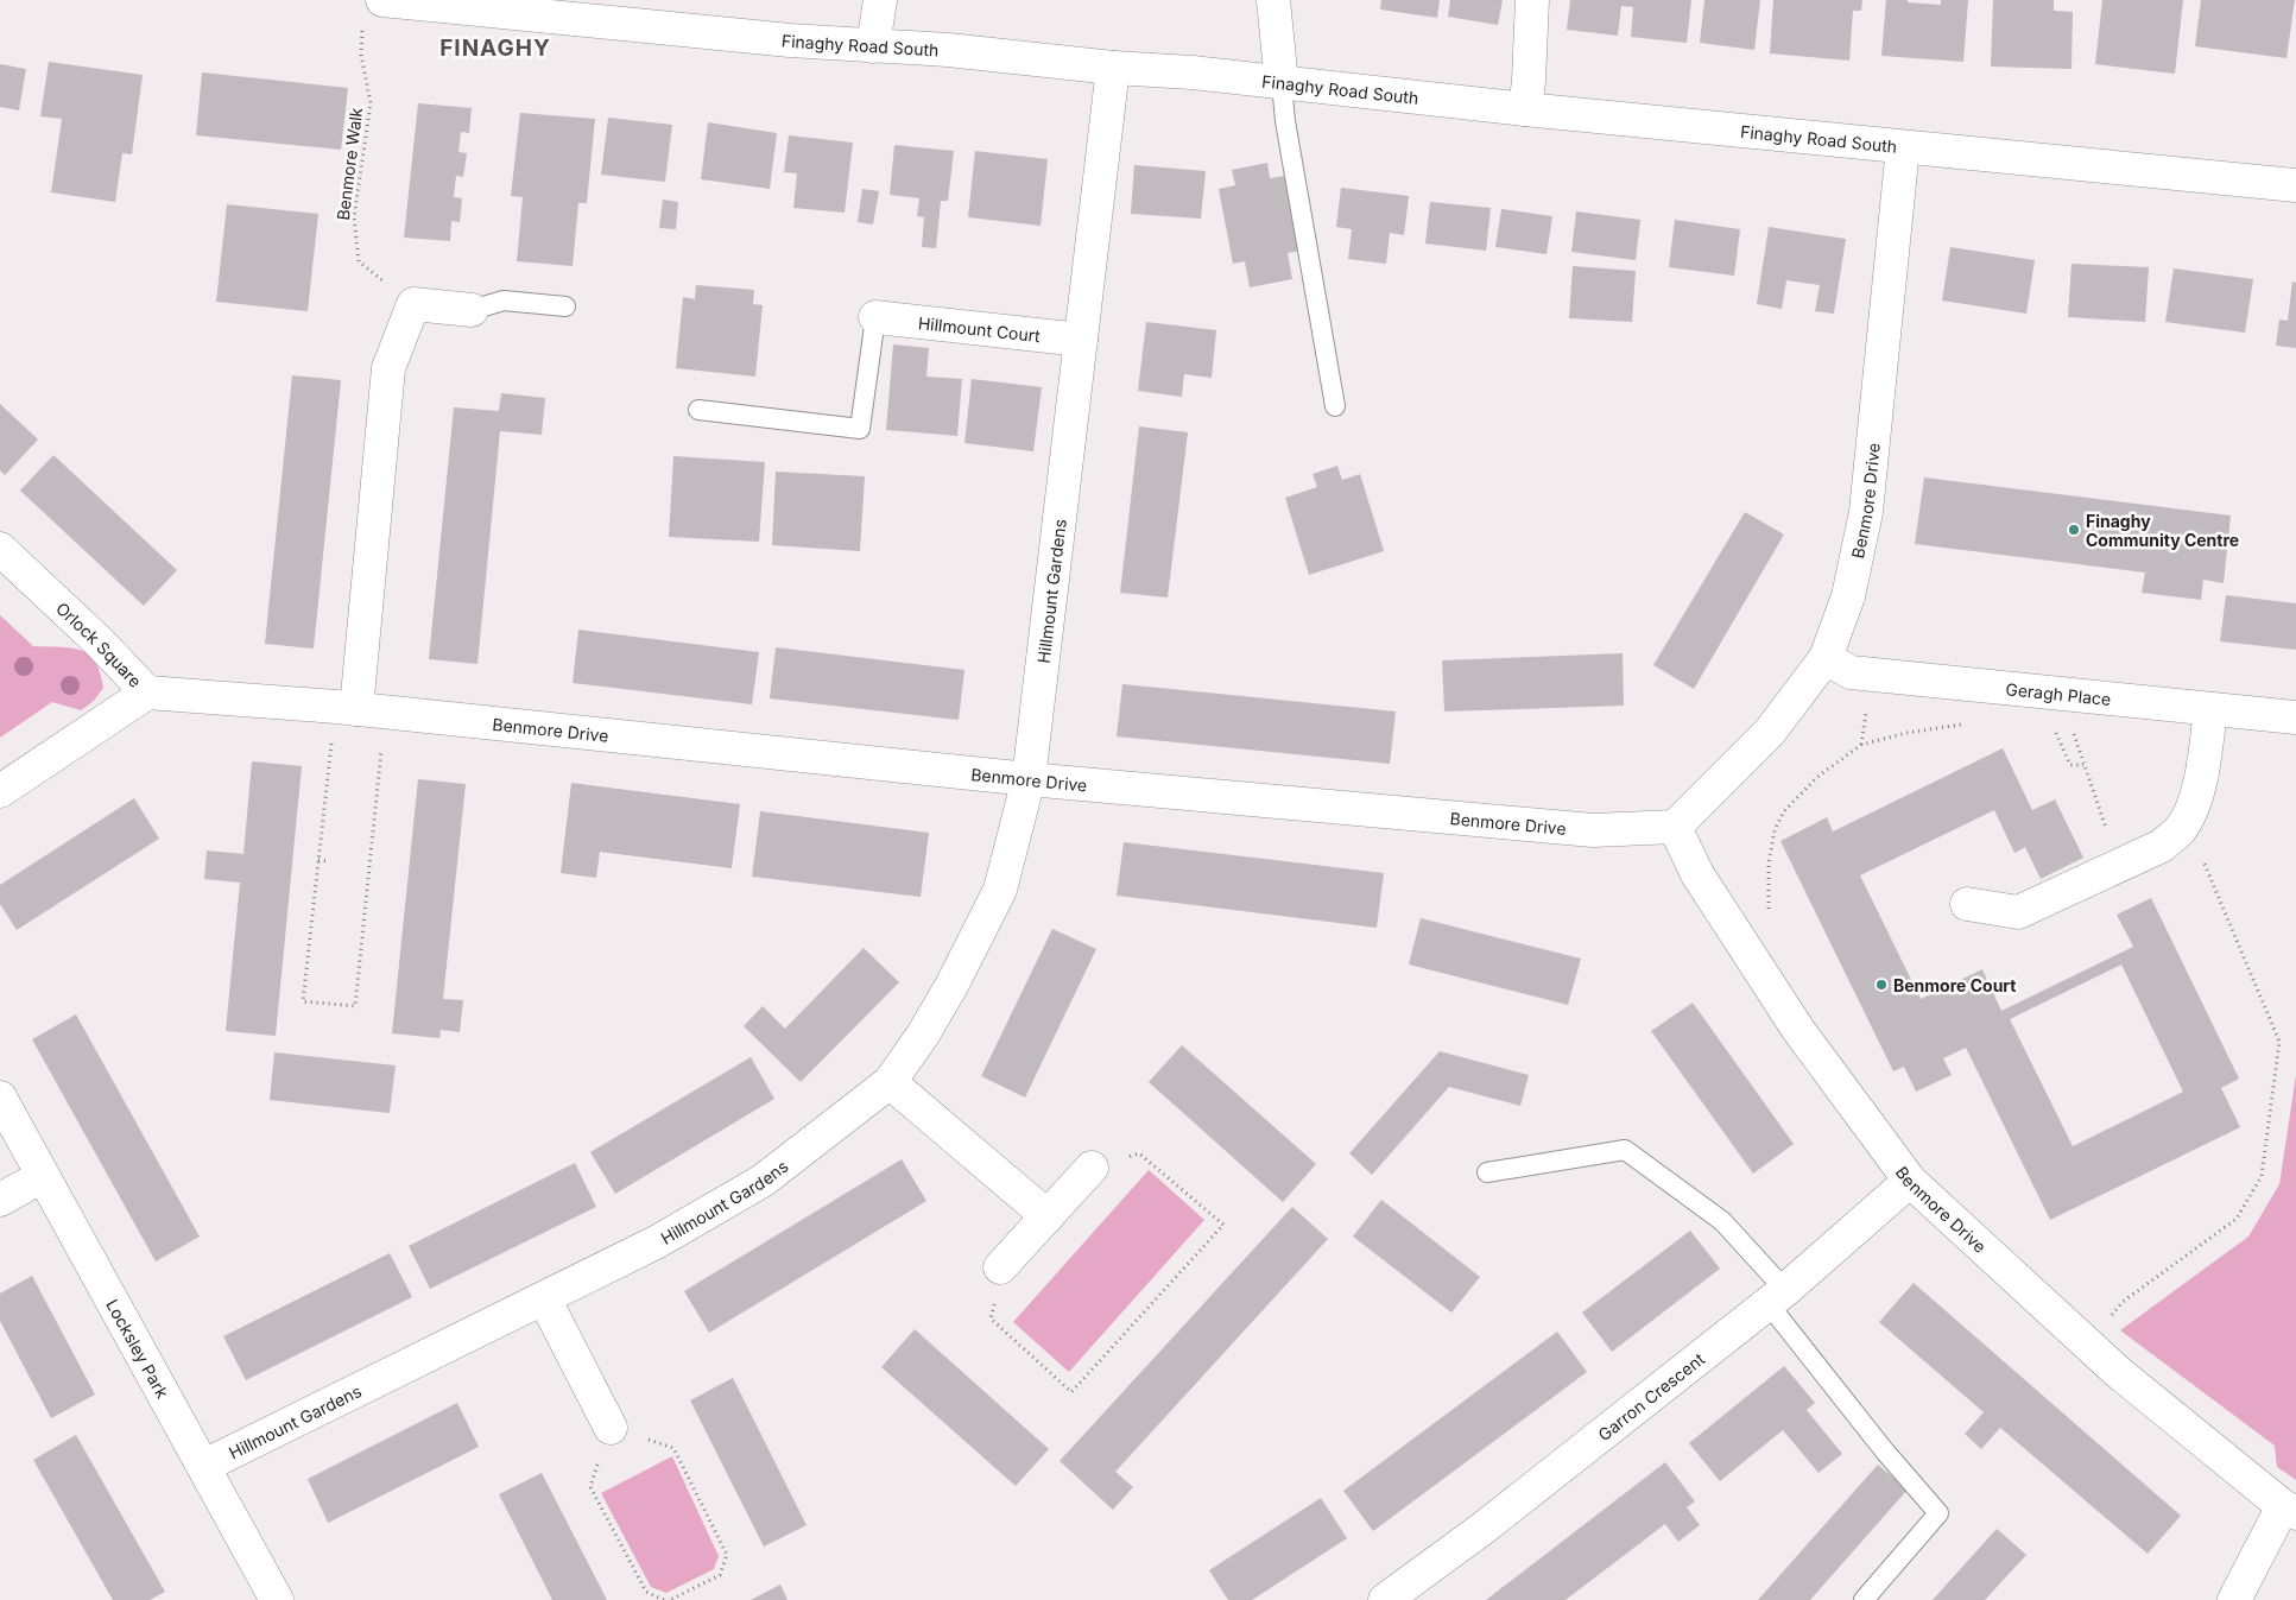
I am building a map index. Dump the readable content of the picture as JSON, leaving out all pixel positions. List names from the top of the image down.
{
  "streets": {
    "street": [
      "Finaghy Road South",
      "Hillmount Court",
      "Benmore Drive",
      "Hillmount Gardens",
      "Orlock Square",
      "Geragh Place",
      "Locksley Park",
      "Garron Crescent"
    ],
    "path": ["Benmore Walk"]
  },
  "crossings": [
    ["Finaghy Road South", "Benmore Walk"],
    ["Finaghy Road South", "Benmore Drive"],
    ["Finaghy Road South", "Hillmount Gardens"],
    ["Hillmount Court", "Hillmount Gardens"],
    ["Benmore Drive", "Hillmount Gardens"],
    ["Benmore Drive", "Orlock Square"],
    ["Benmore Drive", "Geragh Place"],
    ["Benmore Drive", "Garron Crescent"],
    ["Hillmount Gardens", "Locksley Park"]
  ],
  "districts": ["FINAGHY"],
  "places": ["Finaghy Community Centre", "Benmore Court"]
}
